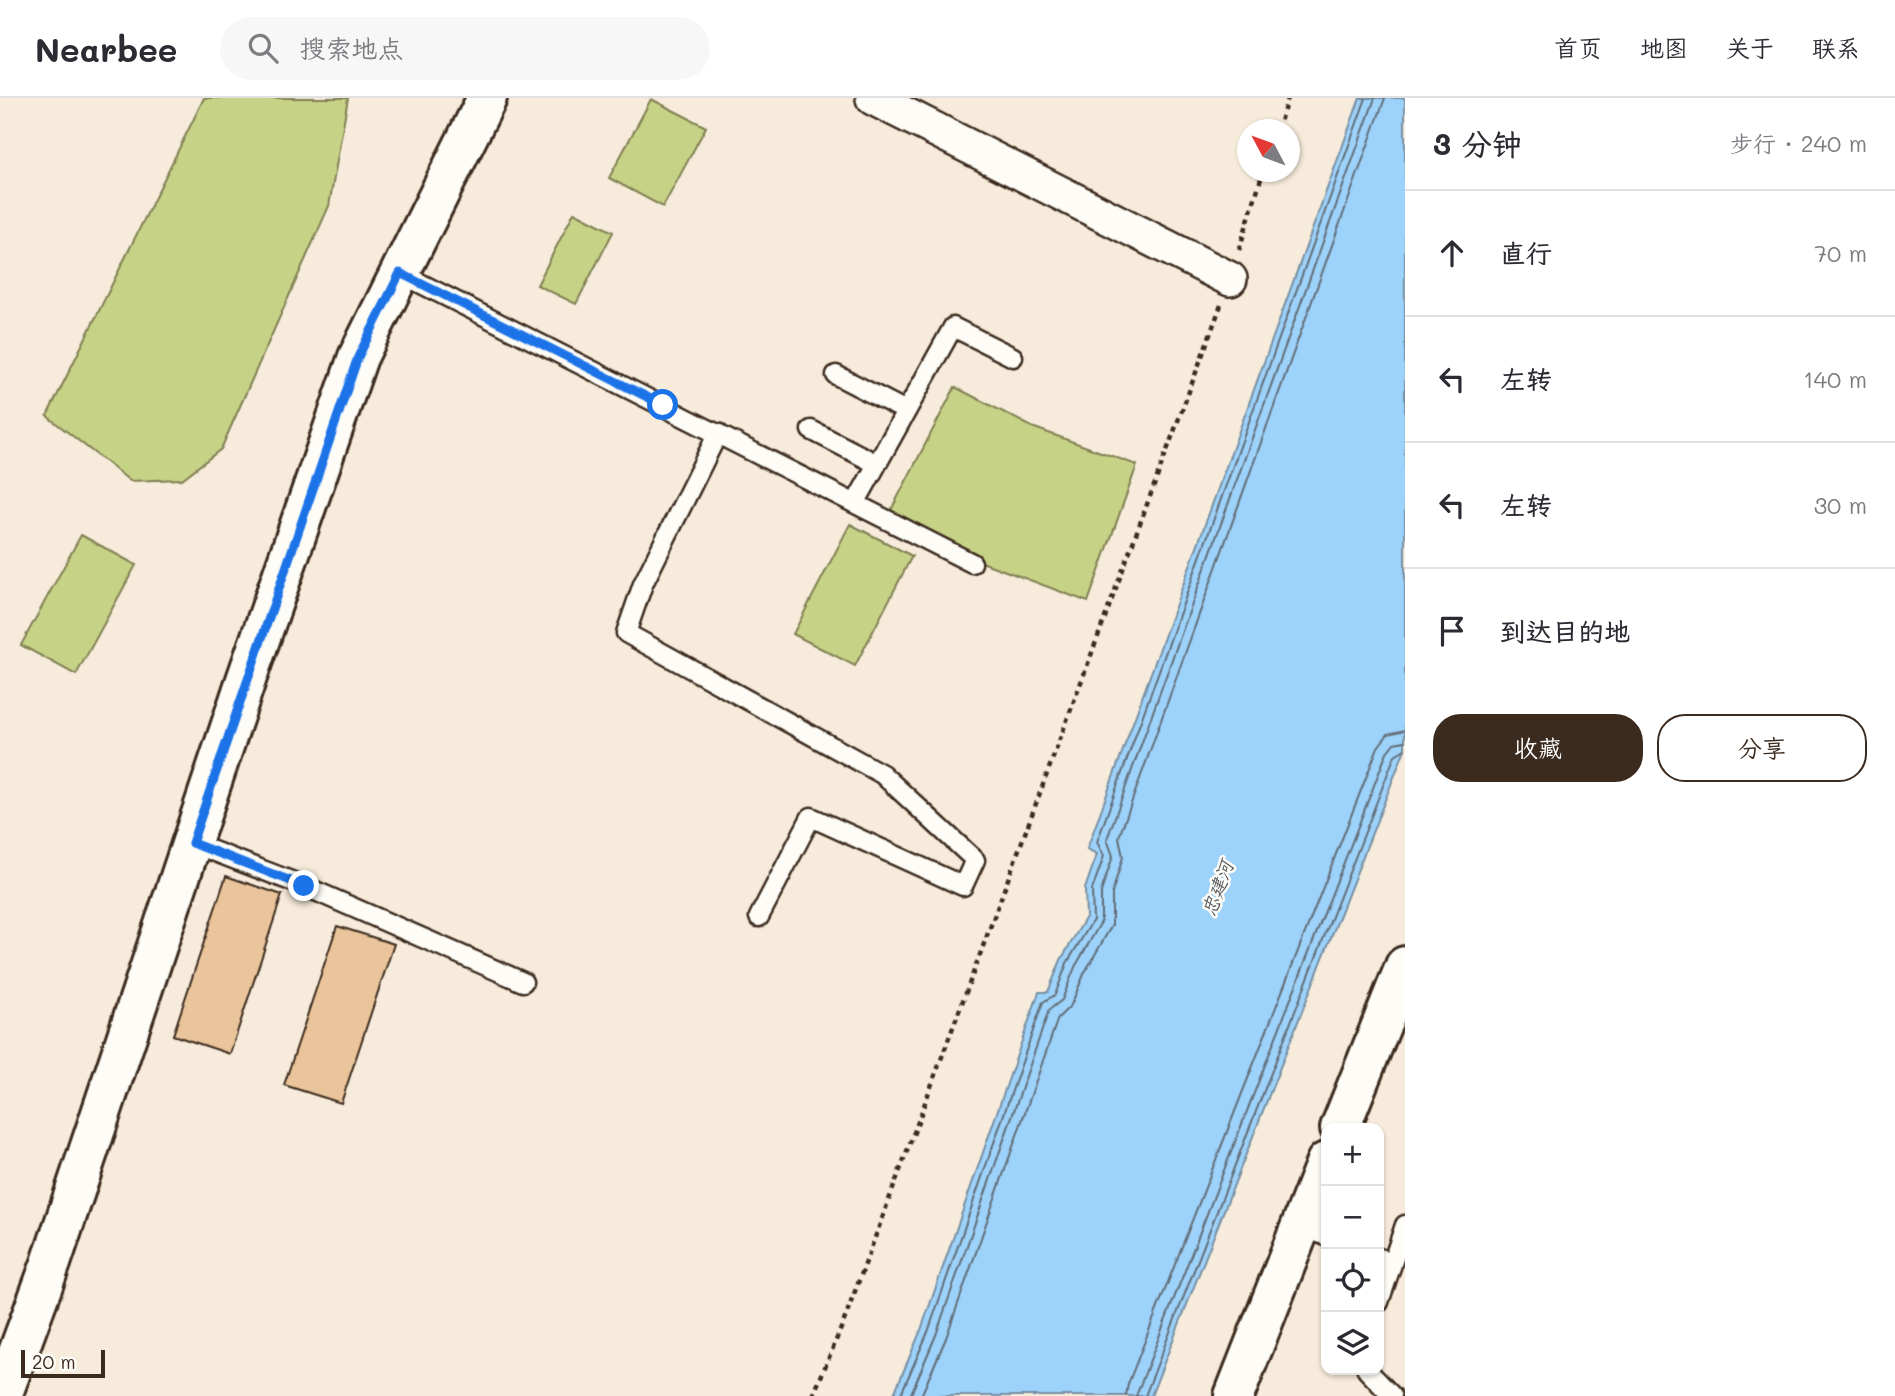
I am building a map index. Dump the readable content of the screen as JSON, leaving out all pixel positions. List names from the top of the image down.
{
  "water": ["忠建河"],
  "scale_bar": "20 m",
  "north": "top left",
  "page": {
    "header": "Nearbee",
    "search": "搜索地点",
    "nav": [
      "首页",
      "地图",
      "关于",
      "联系"
    ],
    "heading": ["3 分钟", "步行 · 240 m"],
    "list": [
      ["直行", "70 m"],
      ["左转", "140 m"],
      ["左转", "30 m"],
      "到达目的地"
    ],
    "buttons": ["收藏", "分享"],
    "map_buttons": ["+", "−"],
    "scale": "20 m"
  }
}
